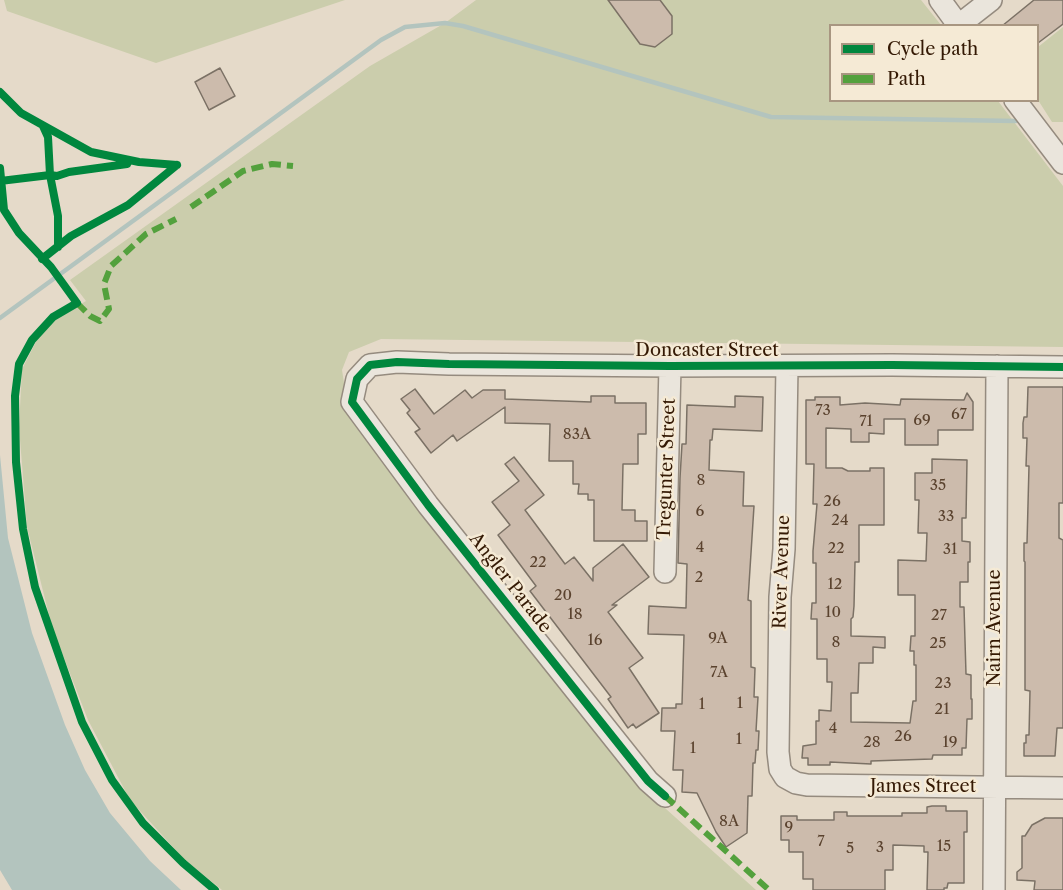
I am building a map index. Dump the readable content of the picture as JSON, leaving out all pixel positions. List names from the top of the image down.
{
  "streets": {
    "street": [
      "Doncaster Street",
      "Tregunter Street",
      "River Avenue",
      "Angler Parade",
      "Nairn Avenue",
      "James Street"
    ]
  },
  "crossings": [
    ["Doncaster Street", "Tregunter Street"],
    ["Doncaster Street", "River Avenue"],
    ["Doncaster Street", "Angler Parade"],
    ["Doncaster Street", "Nairn Avenue"],
    ["River Avenue", "James Street"],
    ["Nairn Avenue", "James Street"]
  ],
  "house_numbers": [
    "73",
    "67",
    "69",
    "71",
    "83A",
    "8",
    "35",
    "26",
    "6",
    "33",
    "24",
    "4",
    "22",
    "31",
    "22",
    "2",
    "12",
    "20",
    "10",
    "18",
    "27",
    "9A",
    "16",
    "8",
    "25",
    "7A",
    "23",
    "1",
    "1",
    "21",
    "4",
    "26",
    "1",
    "28",
    "19",
    "1",
    "8A",
    "9",
    "7",
    "15",
    "3",
    "5"
  ],
  "legend": ["Cycle path", "Path"]
}
